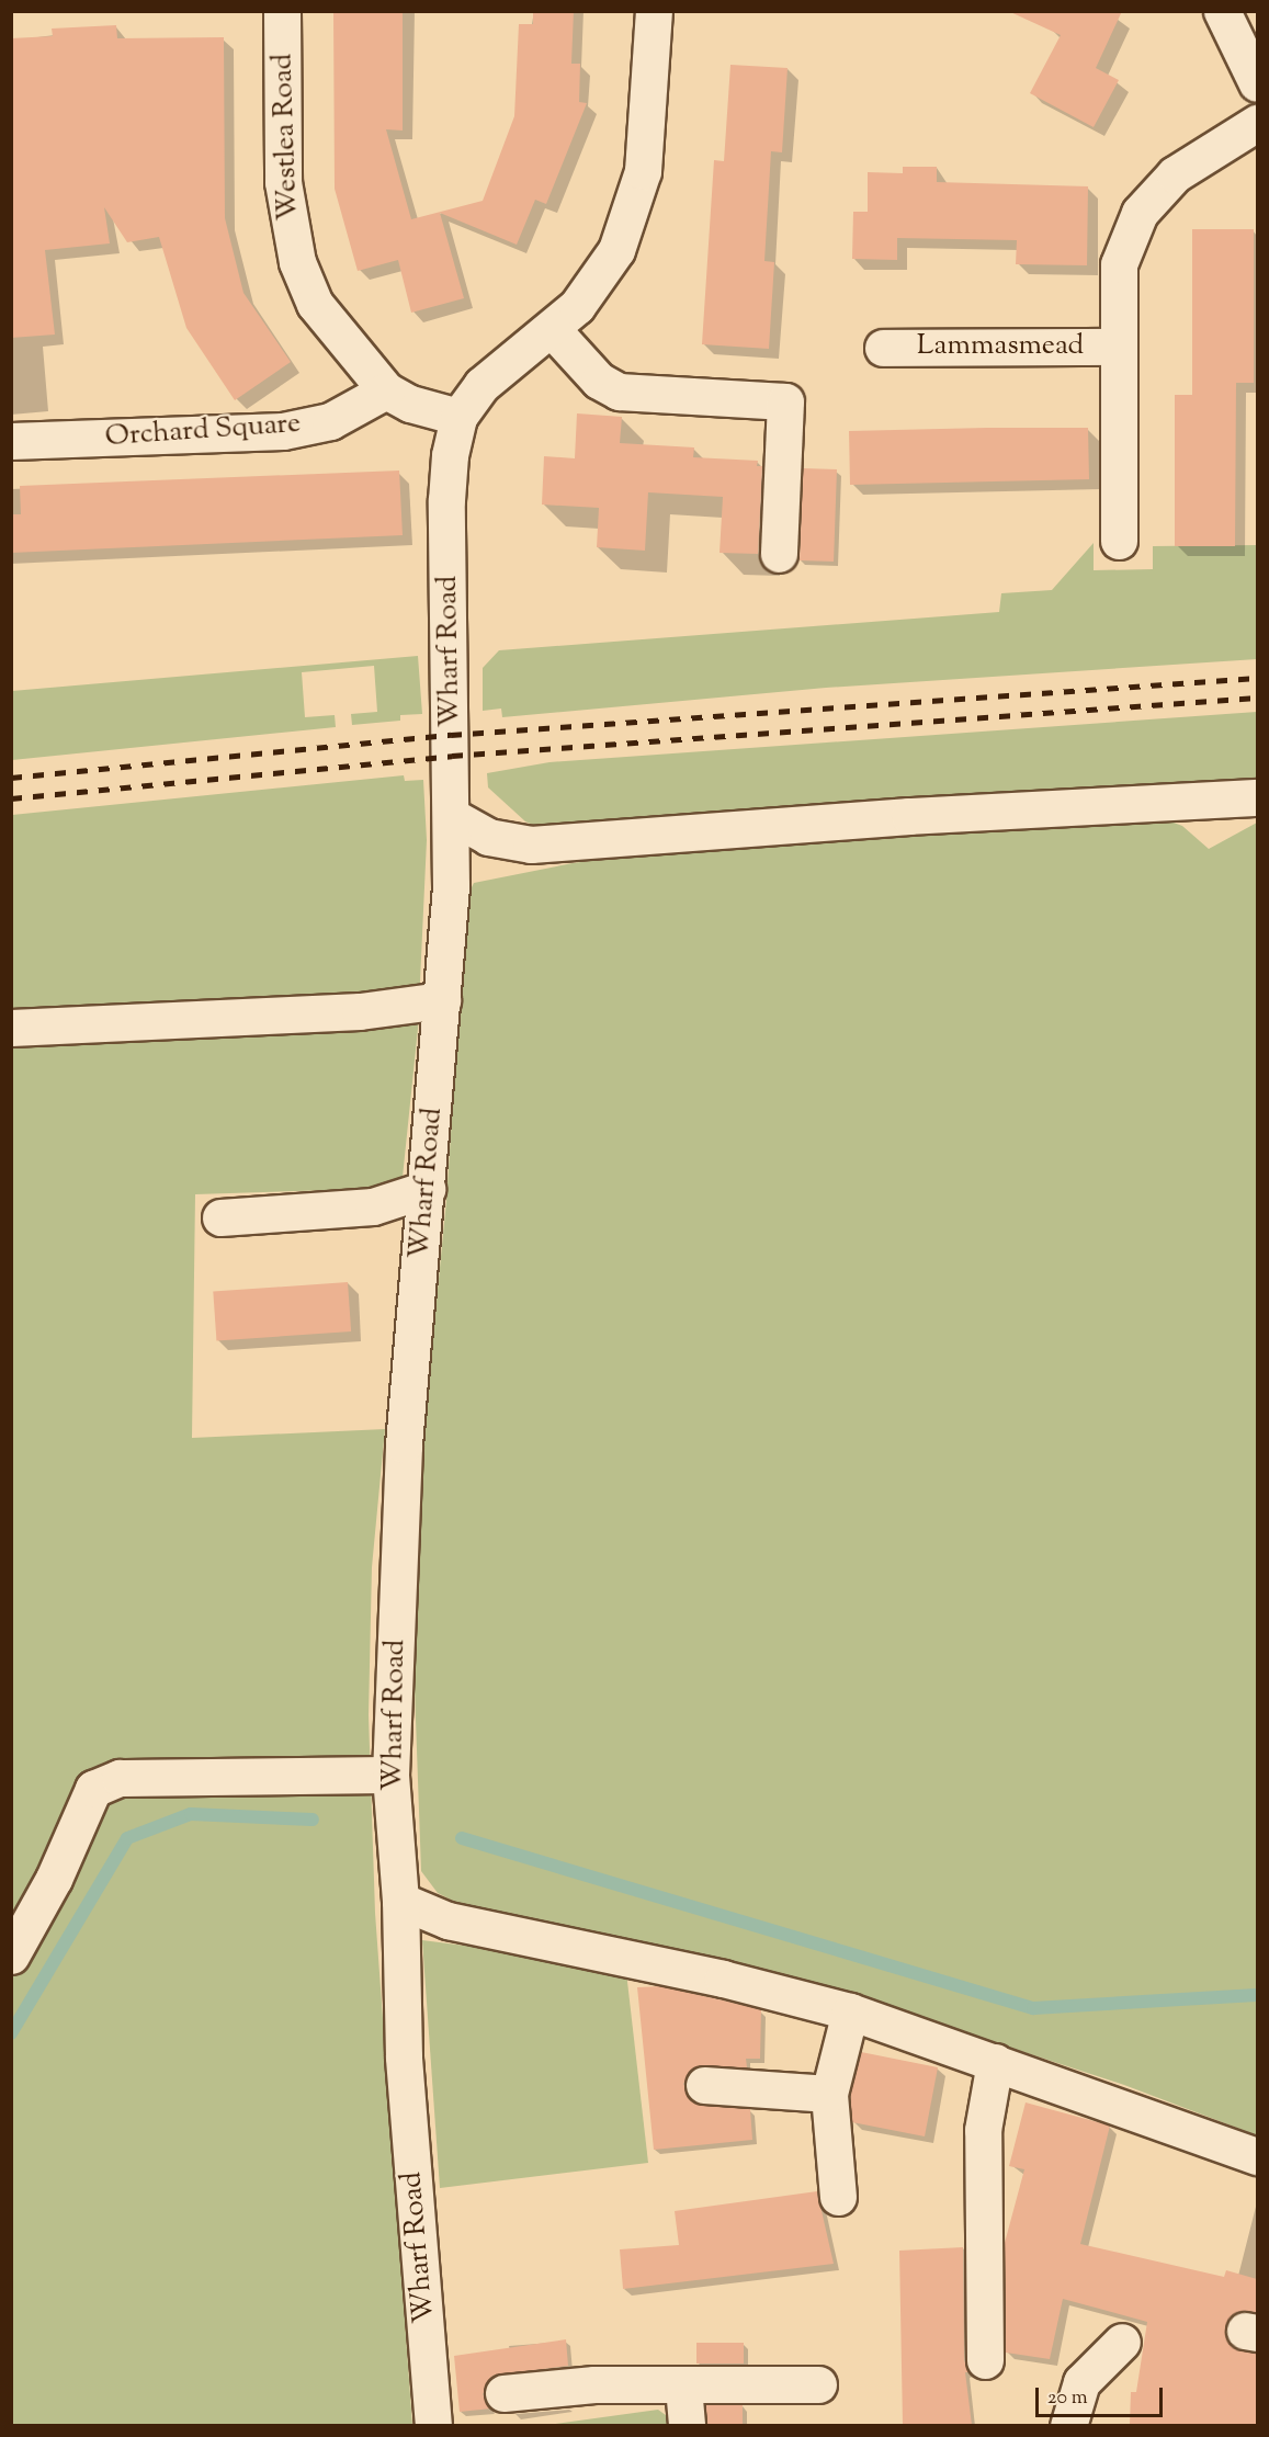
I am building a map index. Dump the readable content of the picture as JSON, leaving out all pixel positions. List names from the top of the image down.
{
  "streets": {
    "street": [
      "Westlea Road",
      "Lammasmead",
      "Orchard Square",
      "Wharf Road"
    ]
  },
  "crossings": [
    ["Westlea Road", "Orchard Square"],
    ["Westlea Road", "Wharf Road"]
  ],
  "scale_bar": "20 m"
}
